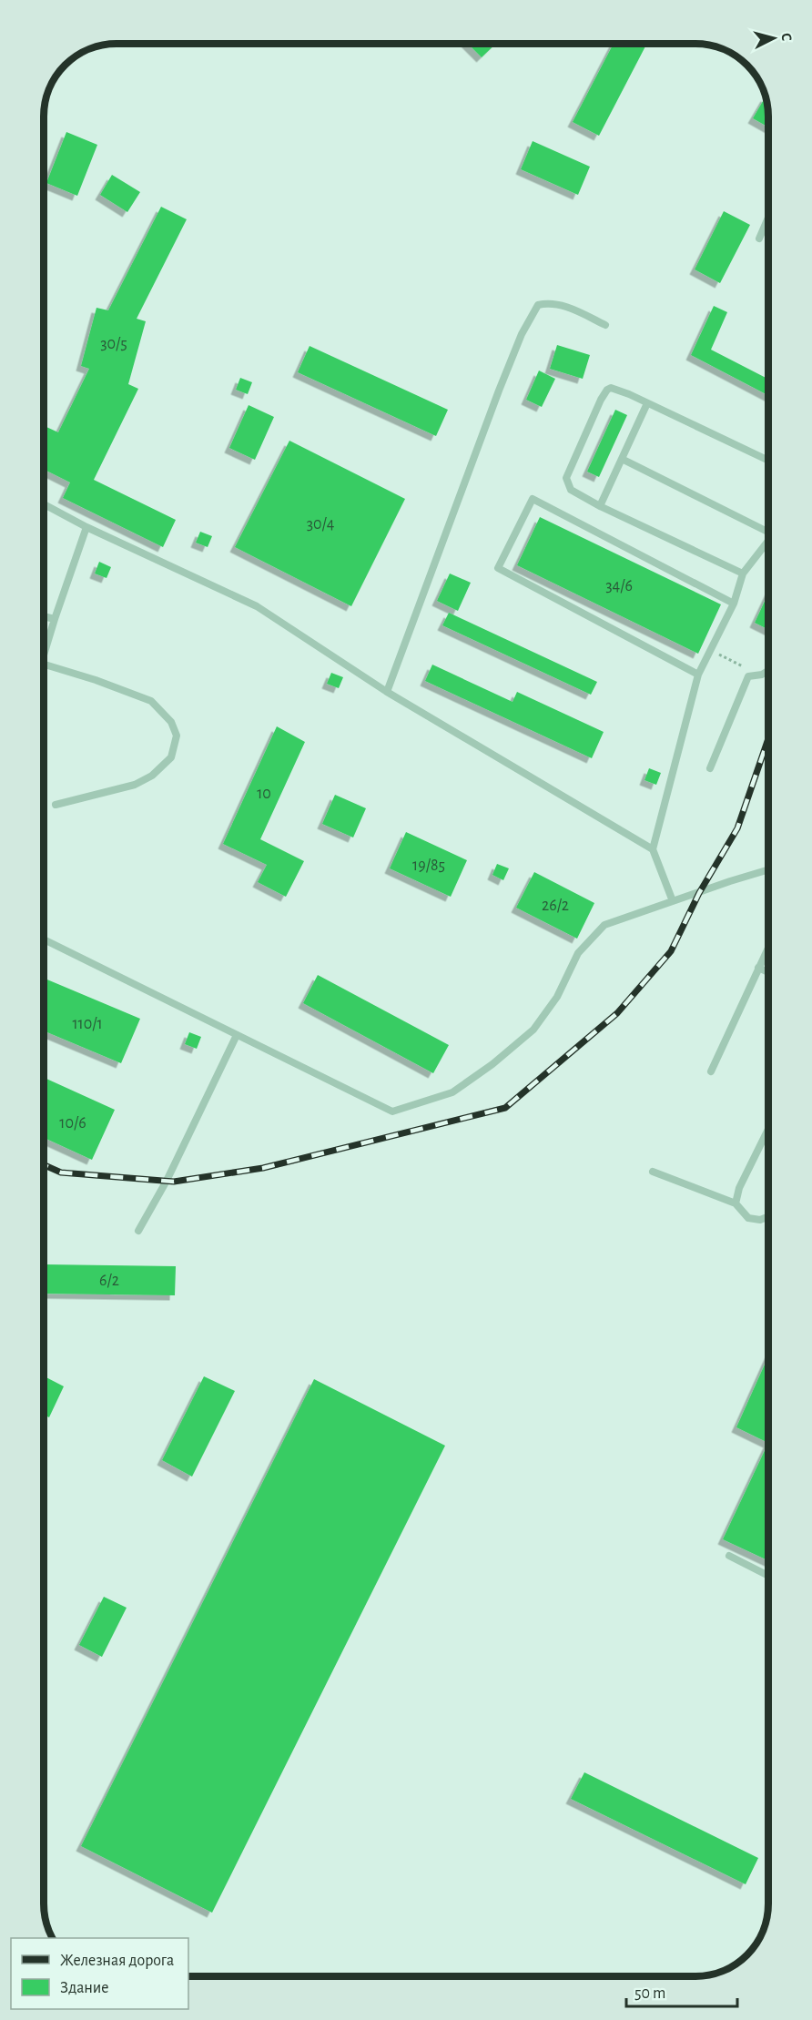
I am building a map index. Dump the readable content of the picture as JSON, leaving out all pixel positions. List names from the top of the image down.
{
  "house_numbers": [
    "30/5",
    "30/4",
    "34/6",
    "10",
    "19/85",
    "26/2",
    "110/1",
    "10/6",
    "6/2"
  ],
  "legend": ["Железная дорога", "Здание"],
  "scale_bar": "50 m",
  "north": "right"
}
